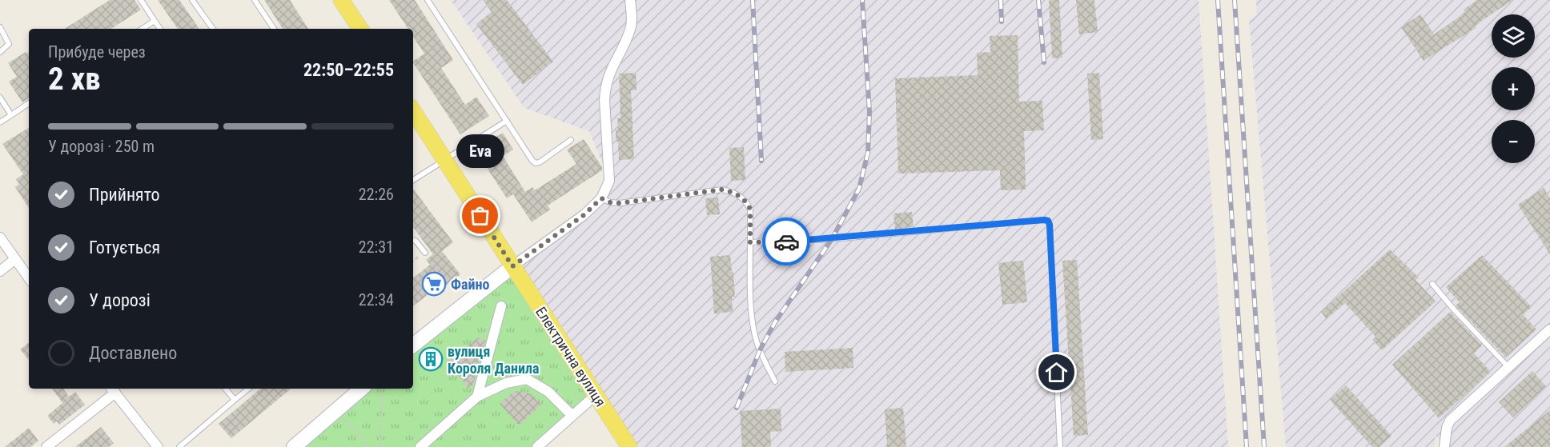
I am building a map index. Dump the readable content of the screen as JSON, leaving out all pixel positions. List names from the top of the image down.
{
  "streets": {
    "main road": ["Електрична вулиця"]
  },
  "places": {
    "other": ["Eva"],
    "supermarket": ["Файно"],
    "building": ["вулиця Короля Данила"]
  },
  "page": {
    "map_buttons": ["+", "−"],
    "heading": ["2 хв", "Прибуде через", "22:50–22:55"],
    "bar": "У дорозі · 250 m",
    "bubble": "Eva",
    "list": [
      ["Прийнято", "22:26"],
      ["Готується", "22:31"],
      ["У дорозі", "22:34"],
      "Доставлено"
    ]
  }
}
